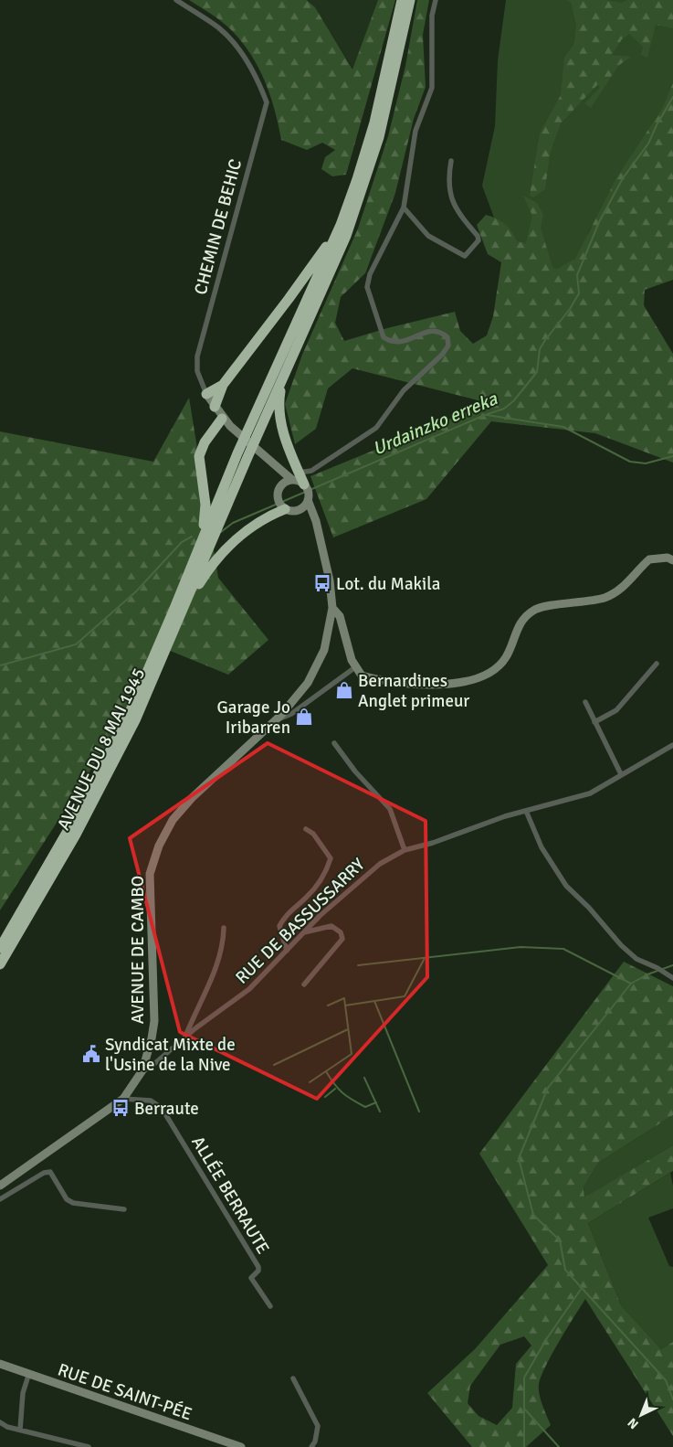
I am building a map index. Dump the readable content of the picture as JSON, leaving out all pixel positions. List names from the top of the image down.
{
  "streets": {
    "highway": ["AVENUE DU 8 MAI 1945"],
    "street": [
      "CHEMIN DE BEHIC",
      "RUE DE BASSUSSARRY",
      "AVENUE DE CAMBO",
      "ALLÉE BERRAUTE",
      "RUE DE SAINT-PÉE"
    ]
  },
  "crossings": [
    ["CHEMIN DE BEHIC", "AVENUE DE CAMBO"],
    ["RUE DE BASSUSSARRY", "AVENUE DE CAMBO"],
    ["AVENUE DE CAMBO", "ALLÉE BERRAUTE"]
  ],
  "water": ["Urdainzko erreka"],
  "places": {
    "bus stop": ["Lot. du Makila", "Berraute"],
    "shop": ["Bernardines Anglet primeur", "Garage Jo Iribarren"],
    "public building": ["Syndicat Mixte de l'Usine de la Nive"]
  },
  "north": "bottom left"
}
